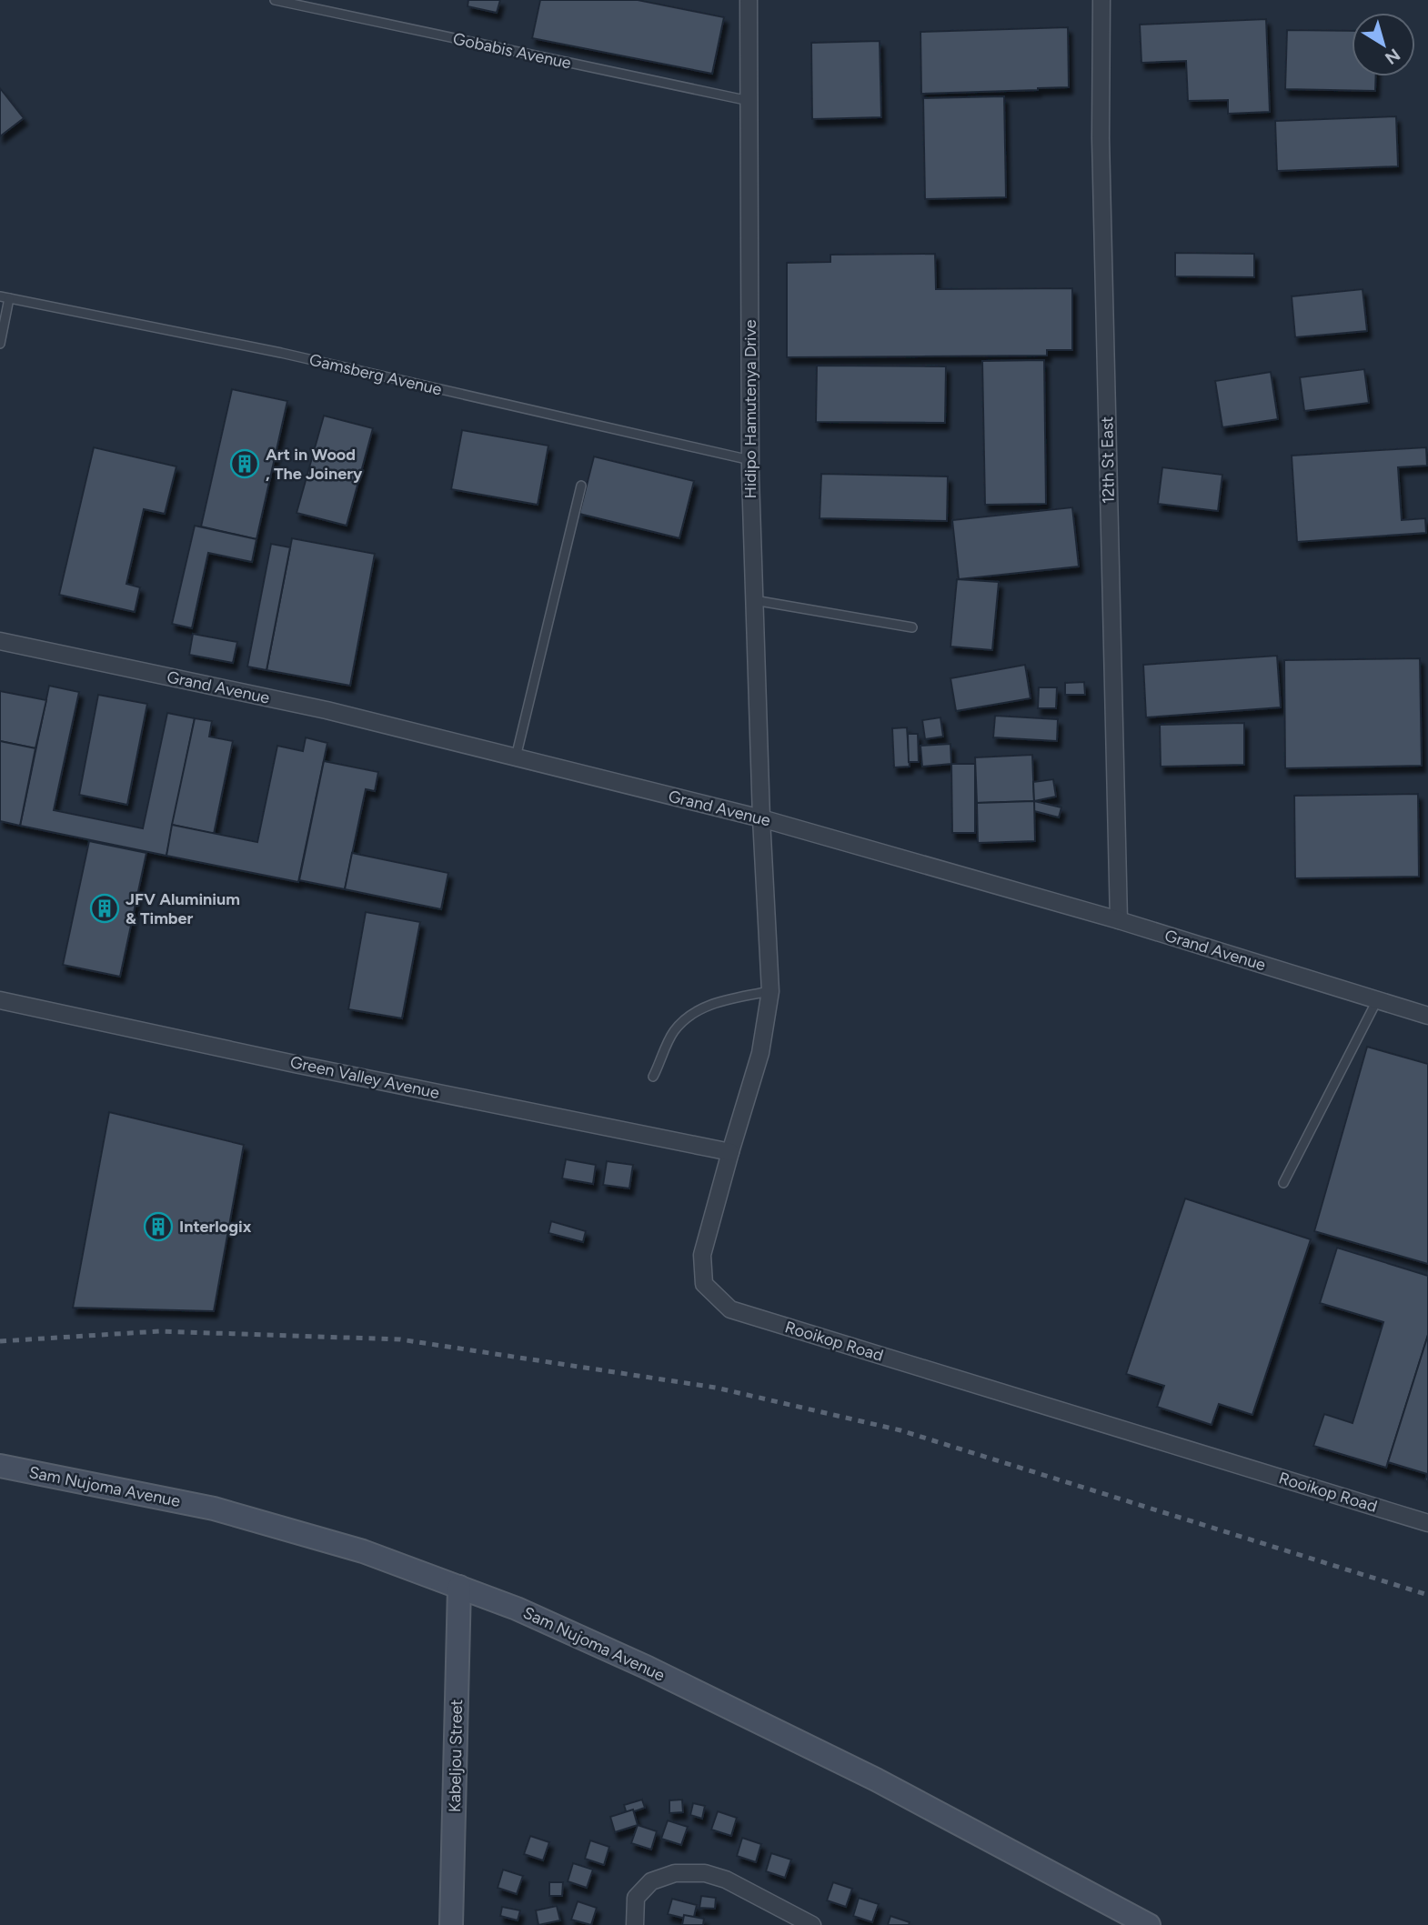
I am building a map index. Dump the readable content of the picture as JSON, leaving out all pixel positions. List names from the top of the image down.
{
  "streets": {
    "street": [
      "Hidipo Hamutenya Drive",
      "12th St East",
      "Grand Avenue",
      "Green Valley Avenue",
      "Rooikop Road",
      "Sam Nujoma Avenue",
      "Kabeljou Street"
    ],
    "lane": ["Gobabis Avenue", "Gamsberg Avenue"]
  },
  "crossings": [
    ["Gobabis Avenue", "Hidipo Hamutenya Drive"],
    ["Gamsberg Avenue", "Hidipo Hamutenya Drive"],
    ["Hidipo Hamutenya Drive", "Grand Avenue"],
    ["Hidipo Hamutenya Drive", "Rooikop Road"],
    ["12th St East", "Grand Avenue"],
    ["Grand Avenue", "Rooikop Road"],
    ["Green Valley Avenue", "Rooikop Road"],
    ["Sam Nujoma Avenue", "Kabeljou Street"]
  ],
  "places": {
    "building": ["Art in Wood , The Joinery", "JFV Aluminium & Timber", "Interlogix"]
  },
  "north": "bottom right"
}
